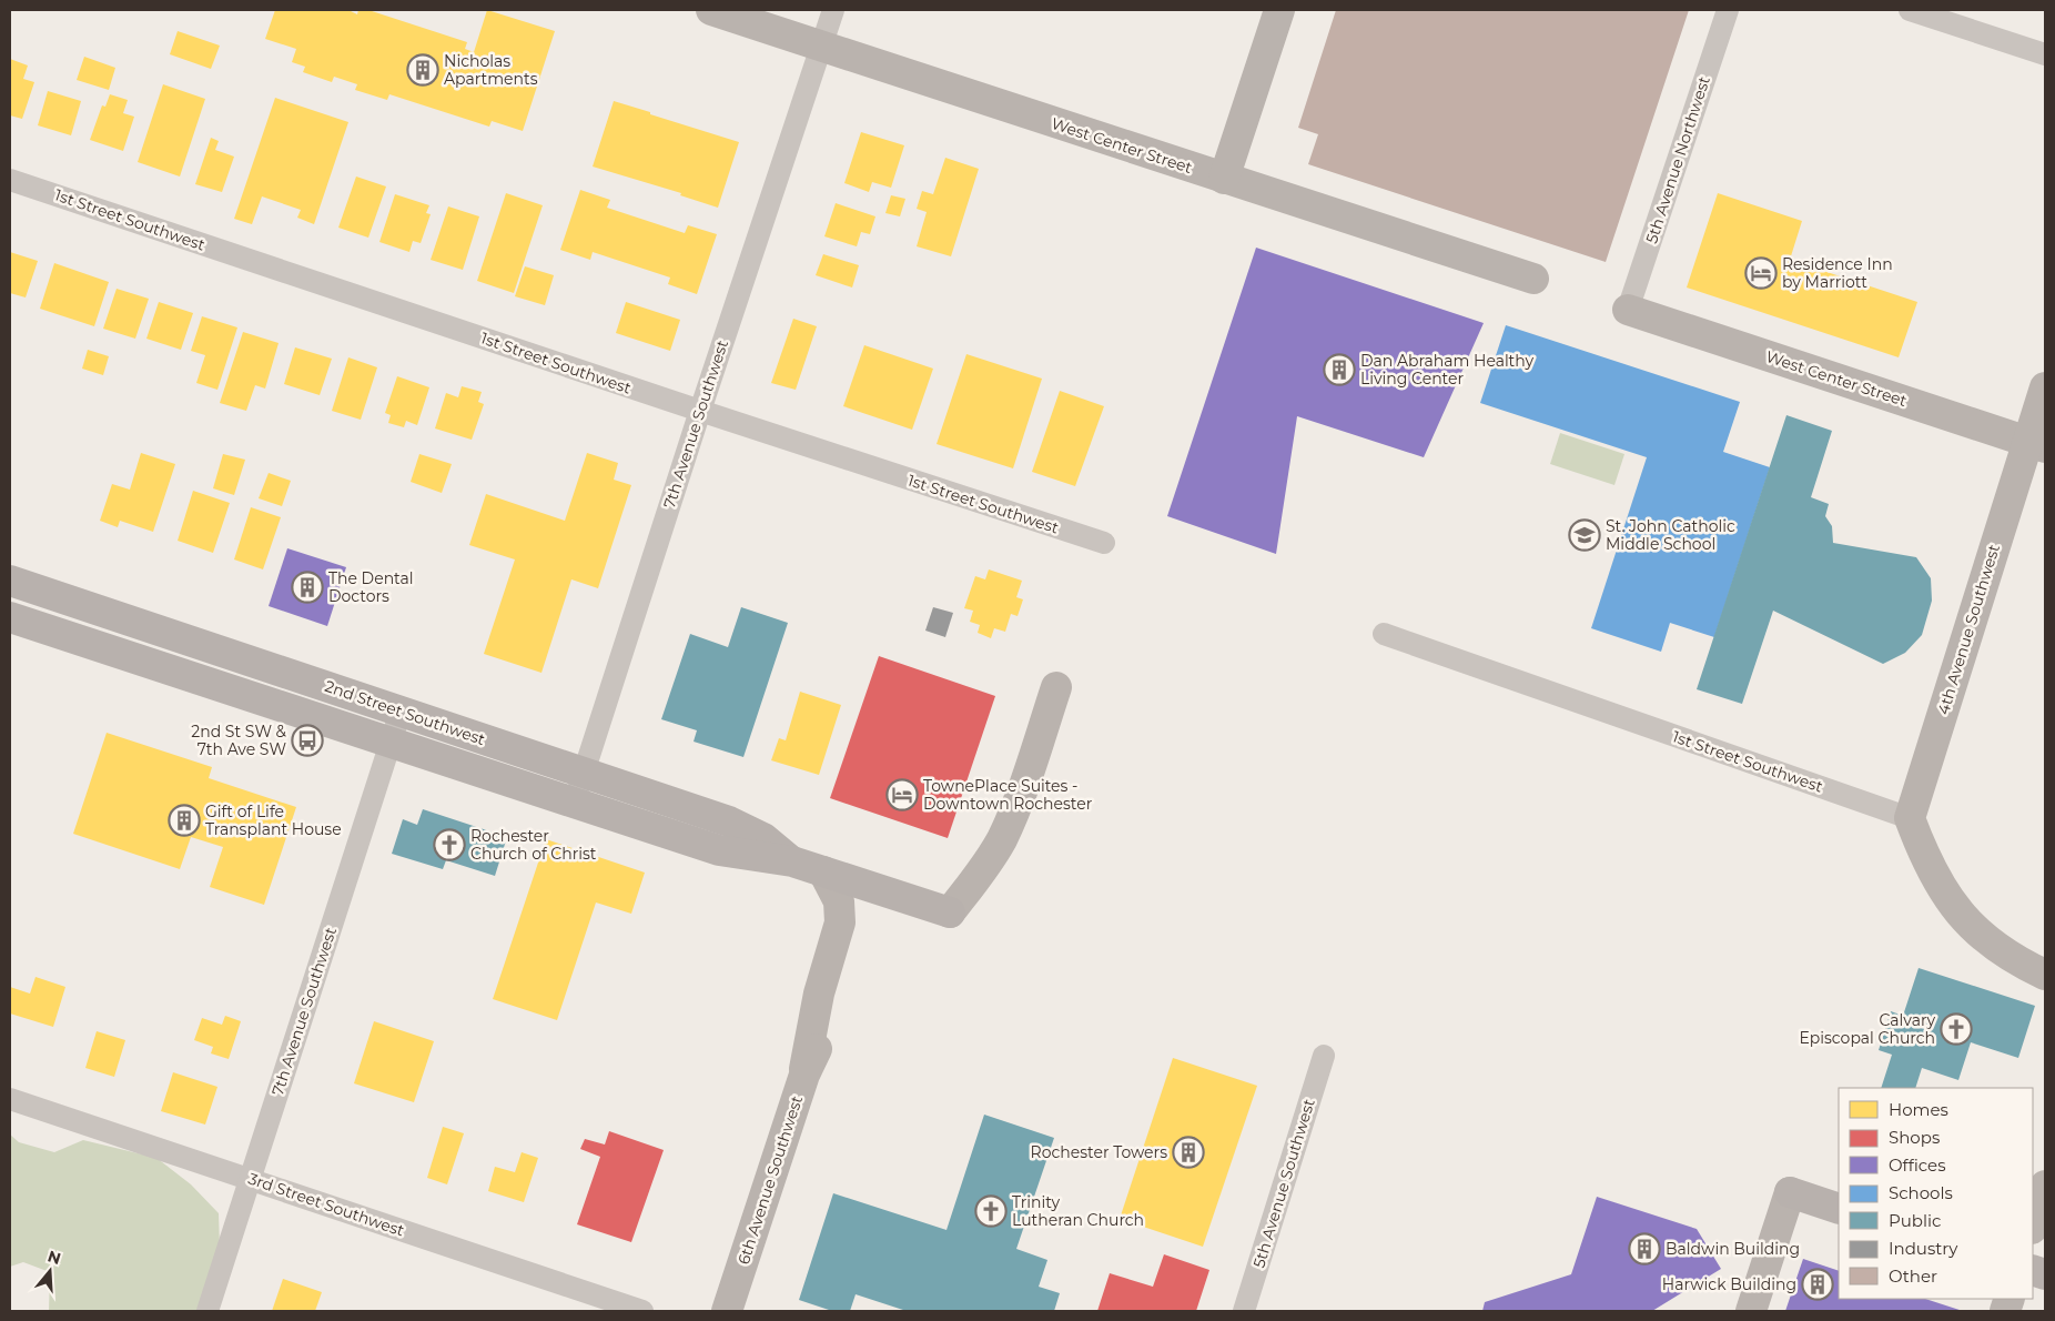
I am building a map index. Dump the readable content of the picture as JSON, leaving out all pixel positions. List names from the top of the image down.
{
  "streets": {
    "main road": ["2nd Street Southwest"],
    "street": [
      "West Center Street",
      "5th Avenue Northwest",
      "1st Street Southwest",
      "7th Avenue Southwest",
      "4th Avenue Southwest",
      "6th Avenue Southwest",
      "5th Avenue Southwest",
      "3rd Street Southwest"
    ]
  },
  "crossings": [
    ["West Center Street", "5th Avenue Northwest"],
    ["West Center Street", "7th Avenue Southwest"],
    ["West Center Street", "4th Avenue Southwest"],
    ["1st Street Southwest", "7th Avenue Southwest"],
    ["1st Street Southwest", "4th Avenue Southwest"],
    ["7th Avenue Southwest", "2nd Street Southwest"],
    ["7th Avenue Southwest", "3rd Street Southwest"],
    ["2nd Street Southwest", "6th Avenue Southwest"]
  ],
  "places": {
    "building": [
      "Nicholas Apartments",
      "Dan Abraham Healthy Living Center",
      "The Dental Doctors",
      "Gift of Life Transplant House",
      "Rochester Towers",
      "Baldwin Building",
      "Harwick Building"
    ],
    "hotel": ["Residence Inn by Marriott", "TownePlace Suites - Downtown Rochester"],
    "school or university": ["St. John Catholic Middle School"],
    "bus stop": ["2nd St SW & 7th Ave SW"],
    "church": ["Rochester Church of Christ", "Calvary Episcopal Church", "Trinity Lutheran Church"]
  },
  "legend": [
    "Homes",
    "Shops",
    "Offices",
    "Schools",
    "Public",
    "Industry",
    "Other"
  ],
  "north": "top"
}
